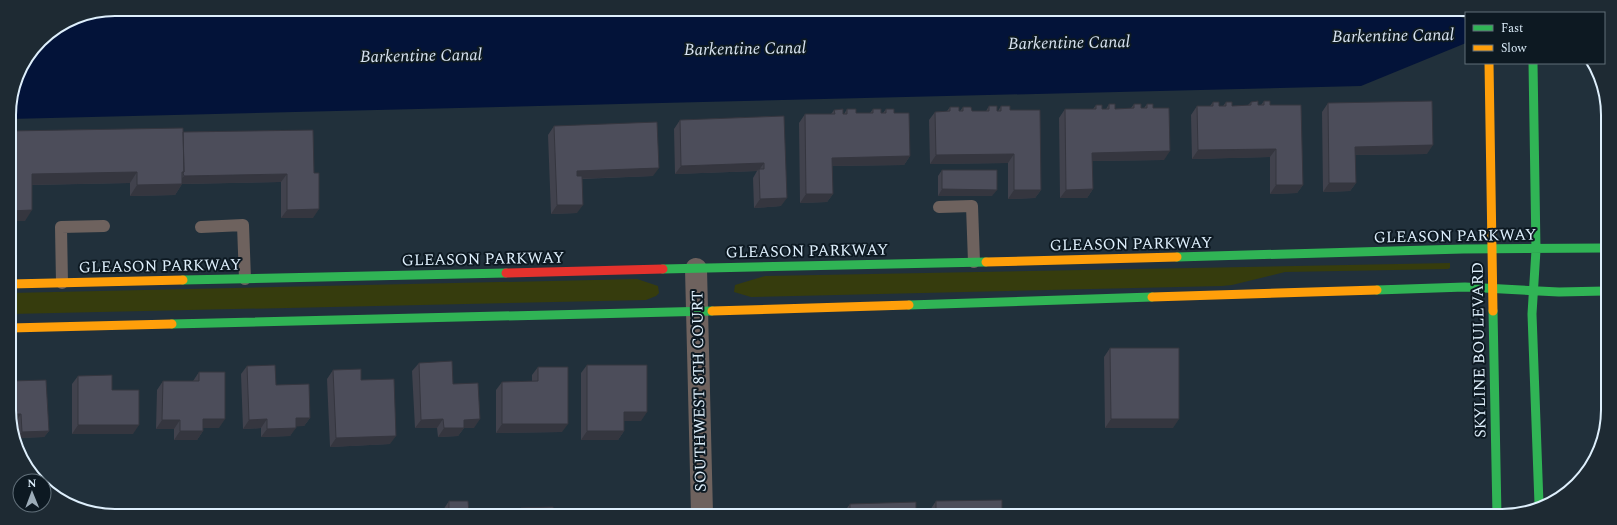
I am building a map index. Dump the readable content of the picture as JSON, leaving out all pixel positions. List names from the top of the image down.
{
  "streets": {
    "main road": ["GLEASON PARKWAY", "SKYLINE BOULEVARD"],
    "street": ["SOUTHWEST 8TH COURT"]
  },
  "crossings": [
    ["GLEASON PARKWAY", "SKYLINE BOULEVARD"],
    ["GLEASON PARKWAY", "SOUTHWEST 8TH COURT"]
  ],
  "water": ["Barkentine Canal"],
  "legend": ["Fast", "Slow"],
  "north": "top"
}
